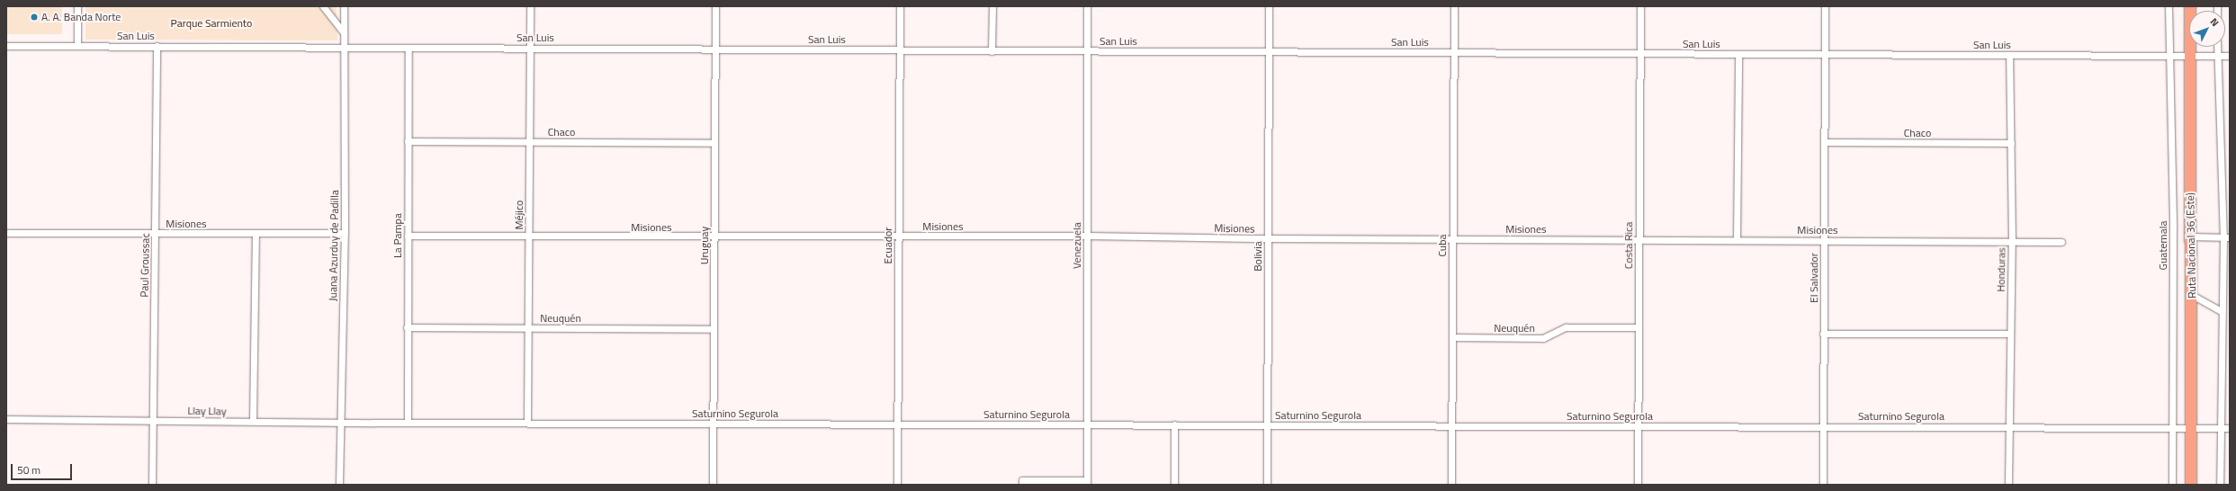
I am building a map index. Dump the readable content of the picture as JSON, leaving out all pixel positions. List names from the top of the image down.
{
  "streets": {
    "highway": ["Ruta Nacional 36 (Este)"],
    "street": [
      "San Luis",
      "Chaco",
      "Méjico",
      "Misiones",
      "La Pampa",
      "Juana Azurduy de Padilla",
      "Uruguay",
      "Ecuador",
      "Venezuela",
      "Cuba",
      "Costa Rica",
      "Guatemala",
      "Bolivia",
      "Paul Groussac",
      "Honduras",
      "El Salvador",
      "Neuquén",
      "Llay Llay",
      "Saturnino Segurola"
    ]
  },
  "crossings": [
    ["San Luis", "Méjico"],
    ["San Luis", "La Pampa"],
    ["San Luis", "Juana Azurduy de Padilla"],
    ["San Luis", "Uruguay"],
    ["San Luis", "Ecuador"],
    ["San Luis", "Venezuela"],
    ["San Luis", "Cuba"],
    ["San Luis", "Costa Rica"],
    ["San Luis", "Guatemala"],
    ["San Luis", "Ruta Nacional 36 (Este)"],
    ["San Luis", "Bolivia"],
    ["San Luis", "Paul Groussac"],
    ["San Luis", "Honduras"],
    ["San Luis", "El Salvador"],
    ["Chaco", "Méjico"],
    ["Chaco", "La Pampa"],
    ["Chaco", "Uruguay"],
    ["Chaco", "Honduras"],
    ["Chaco", "El Salvador"],
    ["Méjico", "Misiones"],
    ["Méjico", "Neuquén"],
    ["Méjico", "Saturnino Segurola"],
    ["Misiones", "La Pampa"],
    ["Misiones", "Juana Azurduy de Padilla"],
    ["Misiones", "Uruguay"],
    ["Misiones", "Ecuador"],
    ["Misiones", "Venezuela"],
    ["Misiones", "Cuba"],
    ["Misiones", "Costa Rica"],
    ["Misiones", "Bolivia"],
    ["Misiones", "Paul Groussac"],
    ["Misiones", "Honduras"],
    ["Misiones", "El Salvador"],
    ["La Pampa", "Neuquén"],
    ["La Pampa", "Llay Llay"],
    ["La Pampa", "Saturnino Segurola"],
    ["Juana Azurduy de Padilla", "Llay Llay"],
    ["Uruguay", "Neuquén"],
    ["Uruguay", "Saturnino Segurola"],
    ["Ecuador", "Saturnino Segurola"],
    ["Venezuela", "Saturnino Segurola"],
    ["Cuba", "Neuquén"],
    ["Cuba", "Saturnino Segurola"],
    ["Costa Rica", "Neuquén"],
    ["Costa Rica", "Saturnino Segurola"],
    ["Guatemala", "Saturnino Segurola"],
    ["Ruta Nacional 36 (Este)", "Saturnino Segurola"],
    ["Bolivia", "Saturnino Segurola"],
    ["Paul Groussac", "Llay Llay"],
    ["Honduras", "Saturnino Segurola"],
    ["El Salvador", "Saturnino Segurola"],
    ["Llay Llay", "Saturnino Segurola"]
  ],
  "parks": ["Parque Sarmiento"],
  "places": ["A. A. Banda Norte"],
  "scale_bar": "50 m",
  "north": "top right"
}
